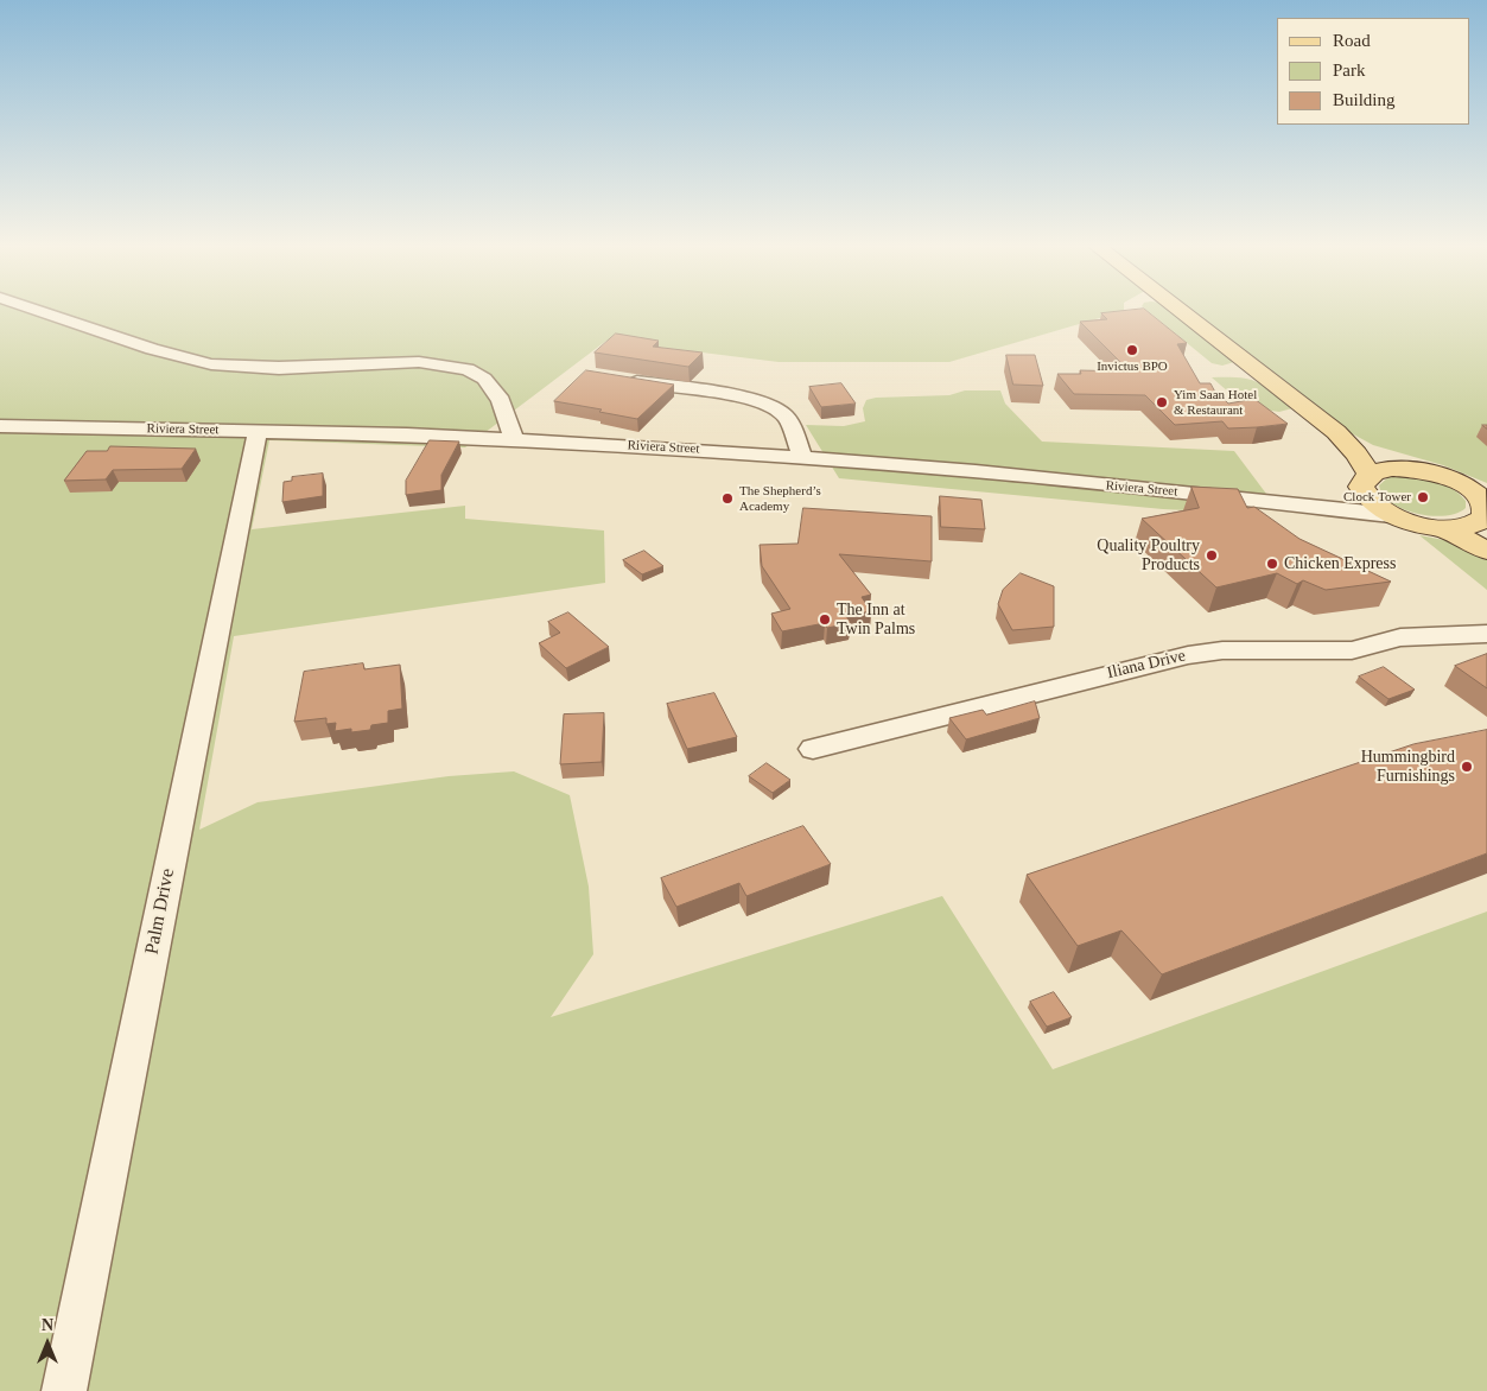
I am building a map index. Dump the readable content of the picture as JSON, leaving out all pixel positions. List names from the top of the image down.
{
  "streets": {
    "street": ["Riviera Street", "Iliana Drive", "Palm Drive"]
  },
  "crossings": [
    ["Riviera Street", "Palm Drive"]
  ],
  "places": [
    "Invictus BPO",
    "Yim Saan Hotel & Restaurant",
    "Clock Tower",
    "The Shepherd’s Academy",
    "Quality Poultry Products",
    "Chicken Express",
    "The Inn at Twin Palms",
    "Hummingbird Furnishings"
  ],
  "legend": ["Road", "Park", "Building"],
  "north": "top"
}
